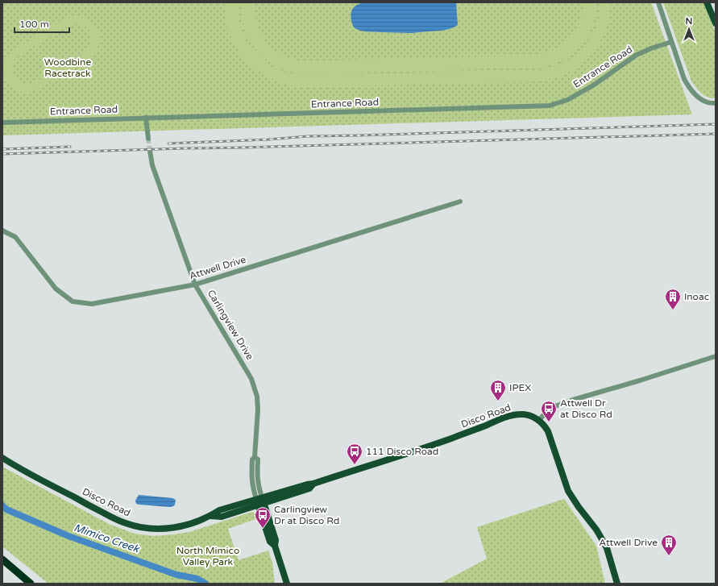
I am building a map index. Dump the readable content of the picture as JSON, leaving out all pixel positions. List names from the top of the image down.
{
  "streets": {
    "main road": ["Carlingview Drive", "Disco Road"],
    "street": ["Entrance Road", "Attwell Drive"]
  },
  "crossings": [
    ["Attwell Drive", "Carlingview Drive"],
    ["Carlingview Drive", "Disco Road"]
  ],
  "water": ["Mimico Creek"],
  "parks": ["Woodbine Racetrack", "North Mimico Valley Park"],
  "places": {
    "building": ["Inoac", "IPEX", "Attwell Drive"],
    "bus stop": ["Attwell Dr at Disco Rd", "111 Disco Road", "Carlingview Dr at Disco Rd"]
  },
  "scale_bar": "100 m",
  "north": "top"
}
